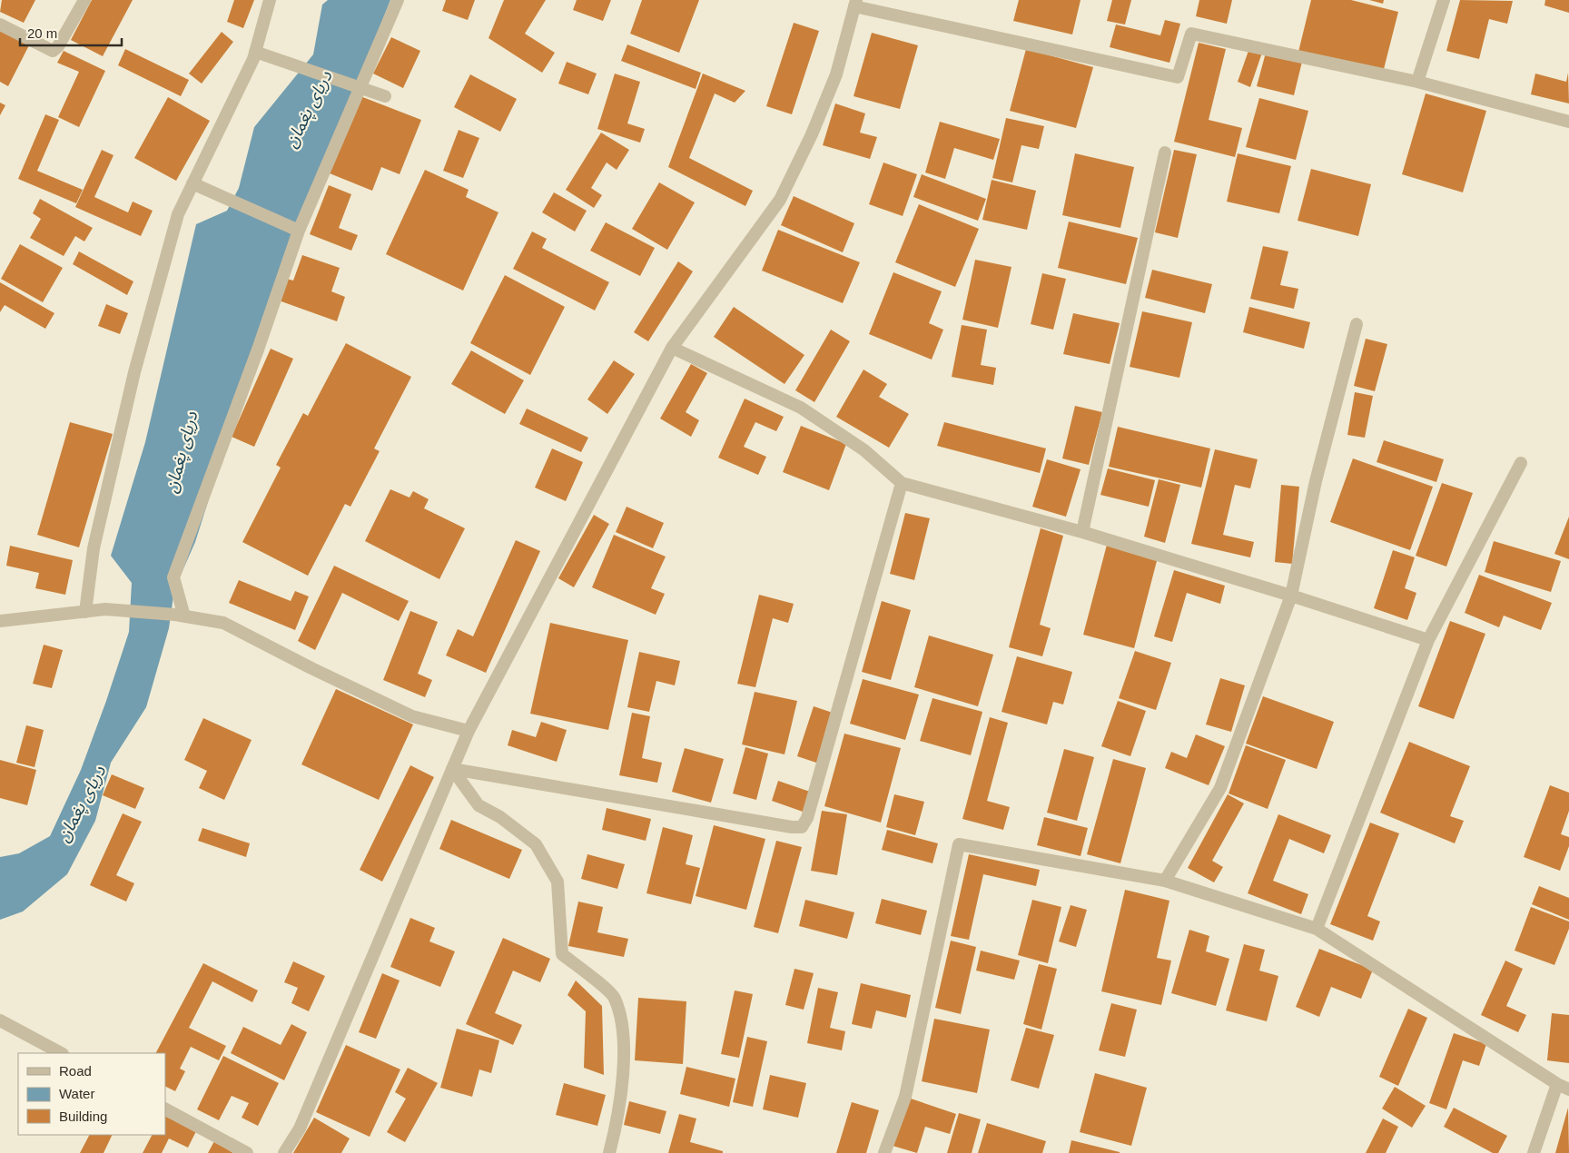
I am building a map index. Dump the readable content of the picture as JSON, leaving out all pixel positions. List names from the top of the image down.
{
  "water": ["دریای پغمان"],
  "legend": ["Road", "Water", "Building"],
  "scale_bar": "20 m"
}
